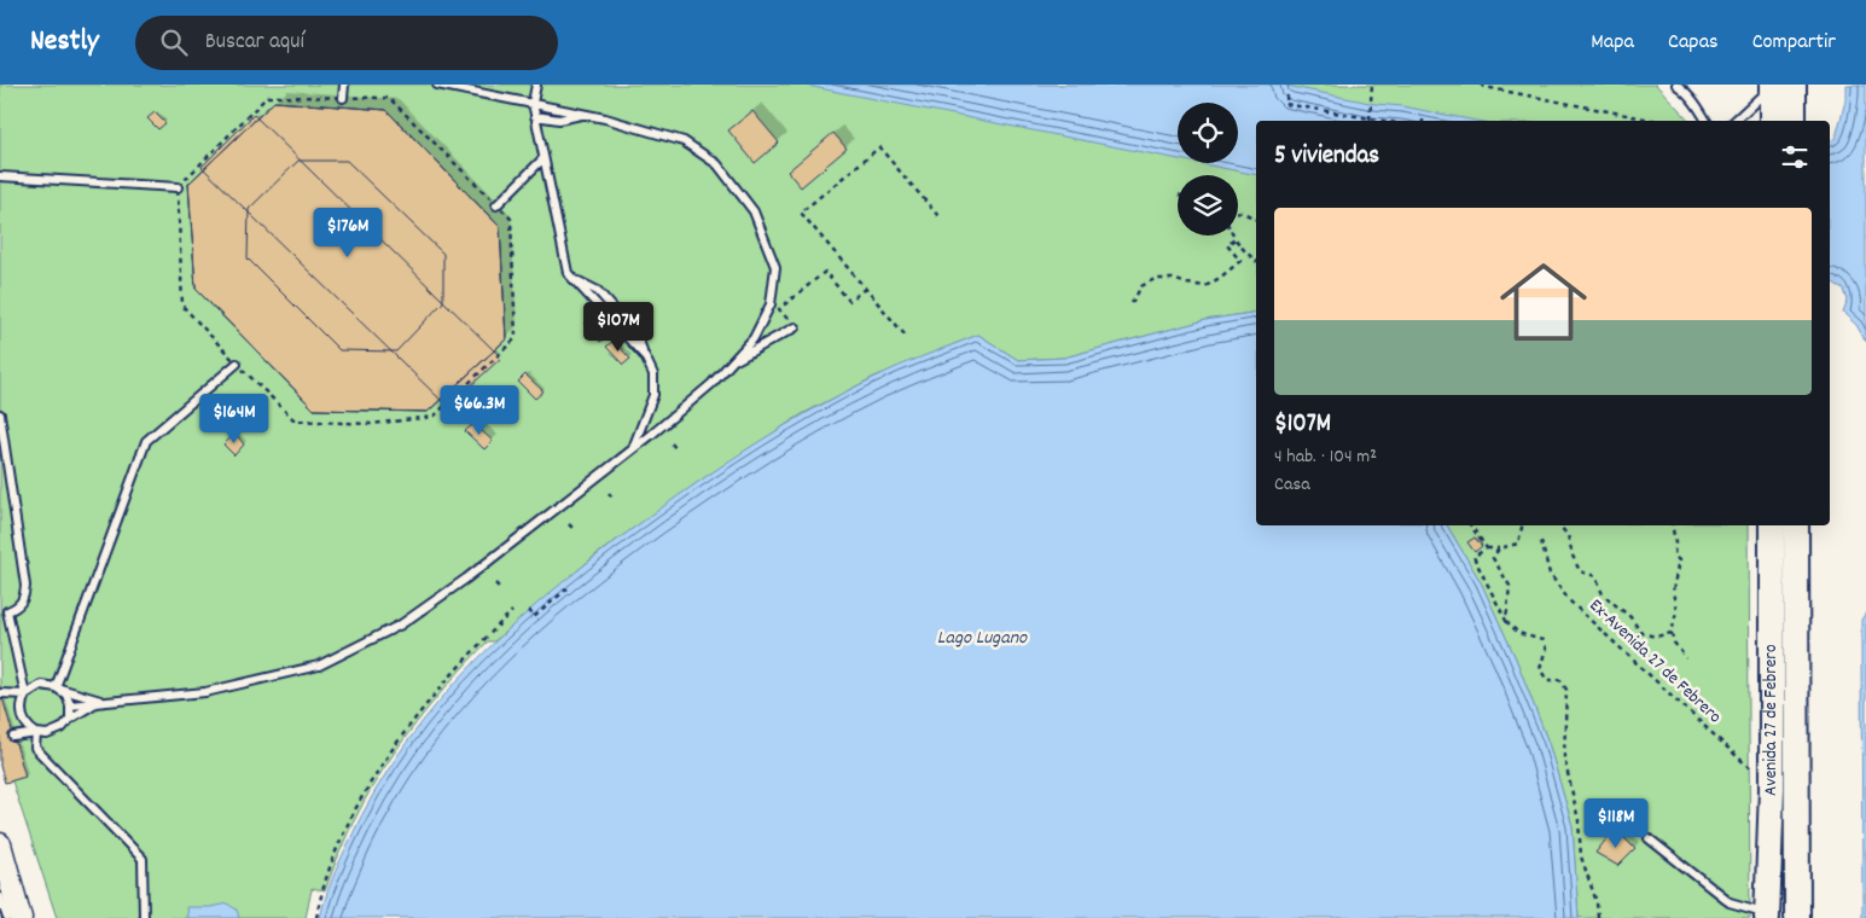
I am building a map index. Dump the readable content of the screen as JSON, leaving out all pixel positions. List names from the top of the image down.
{
  "streets": {
    "main road": ["Avenida 27 de Febrero"],
    "path": ["Ex-Avenida 27 de Febrero"]
  },
  "crossings": [
    ["Ex-Avenida 27 de Febrero", "Avenida 27 de Febrero"]
  ],
  "water": ["Lago Lugano"],
  "page": {
    "header": "Nestly",
    "search": "Buscar aquí",
    "nav": ["Mapa", "Capas", "Compartir"],
    "heading": "5 viviendas",
    "list": [
      {
        "name": "$107M",
        "note": "4 hab. · 104 m² · Casa"
      }
    ],
    "price": [
      "$176M",
      "$107M",
      "$66.3M",
      "$164M",
      "$118M"
    ]
  }
}
